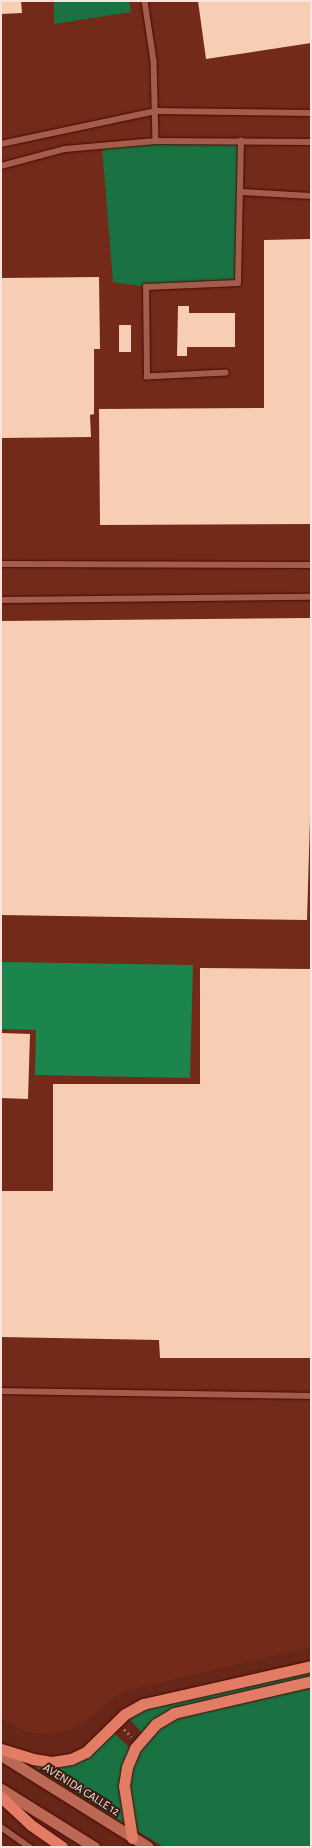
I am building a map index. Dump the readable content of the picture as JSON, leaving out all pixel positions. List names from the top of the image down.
{
  "streets": {
    "main road": ["AVENIDA CALLE 12"]
  }
}
